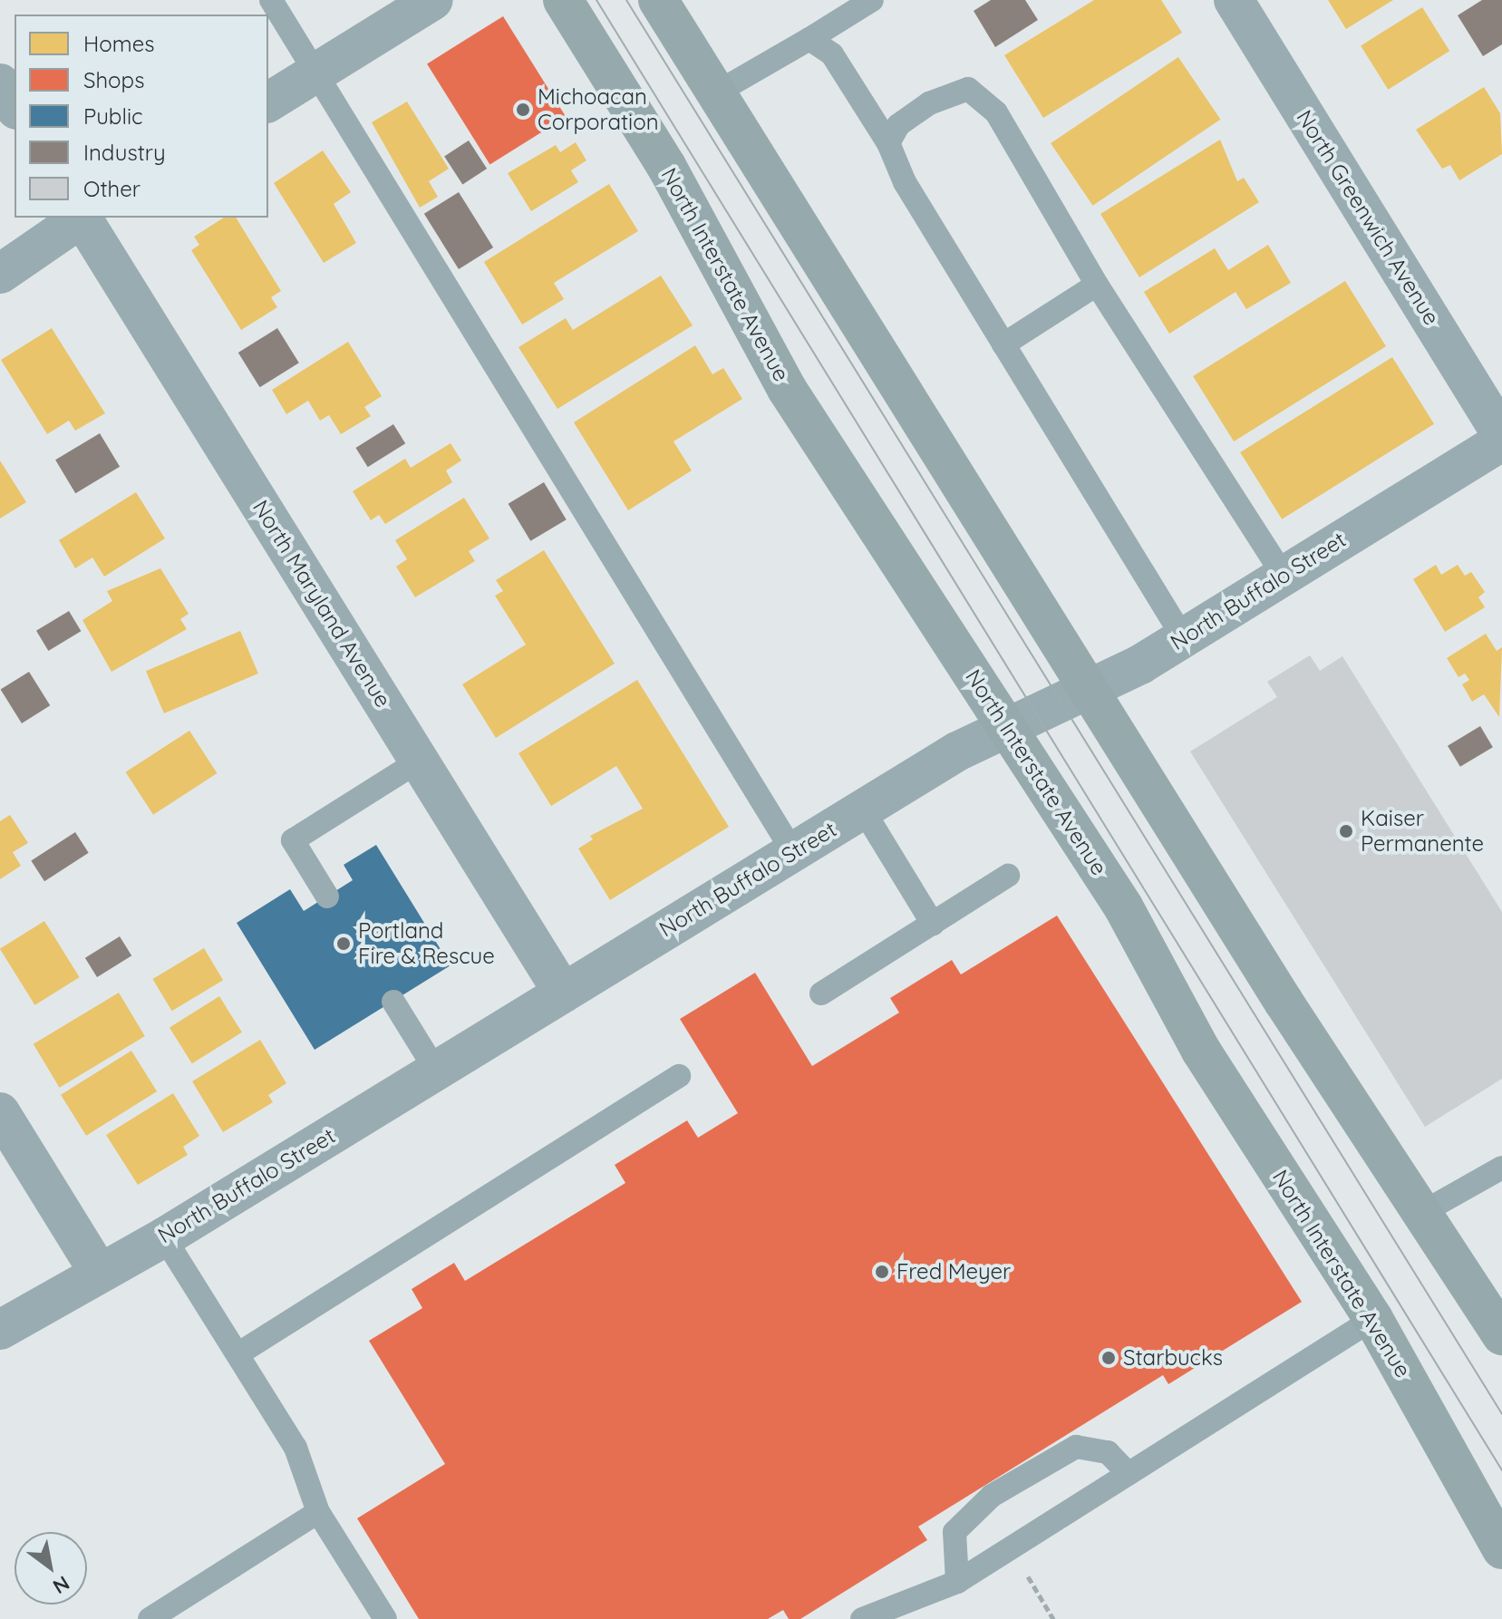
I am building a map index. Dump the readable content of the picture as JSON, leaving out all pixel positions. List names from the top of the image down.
{
  "streets": {
    "street": [
      "North Greenwich Avenue",
      "North Interstate Avenue",
      "North Buffalo Street",
      "North Maryland Avenue"
    ]
  },
  "crossings": [
    ["North Interstate Avenue", "North Buffalo Street"],
    ["North Buffalo Street", "North Maryland Avenue"]
  ],
  "places": [
    "Michoacan Corporation",
    "Kaiser Permanente",
    "Portland Fire & Rescue",
    "Fred Meyer",
    "Starbucks"
  ],
  "legend": [
    "Homes",
    "Shops",
    "Public",
    "Industry",
    "Other"
  ],
  "north": "bottom right"
}
